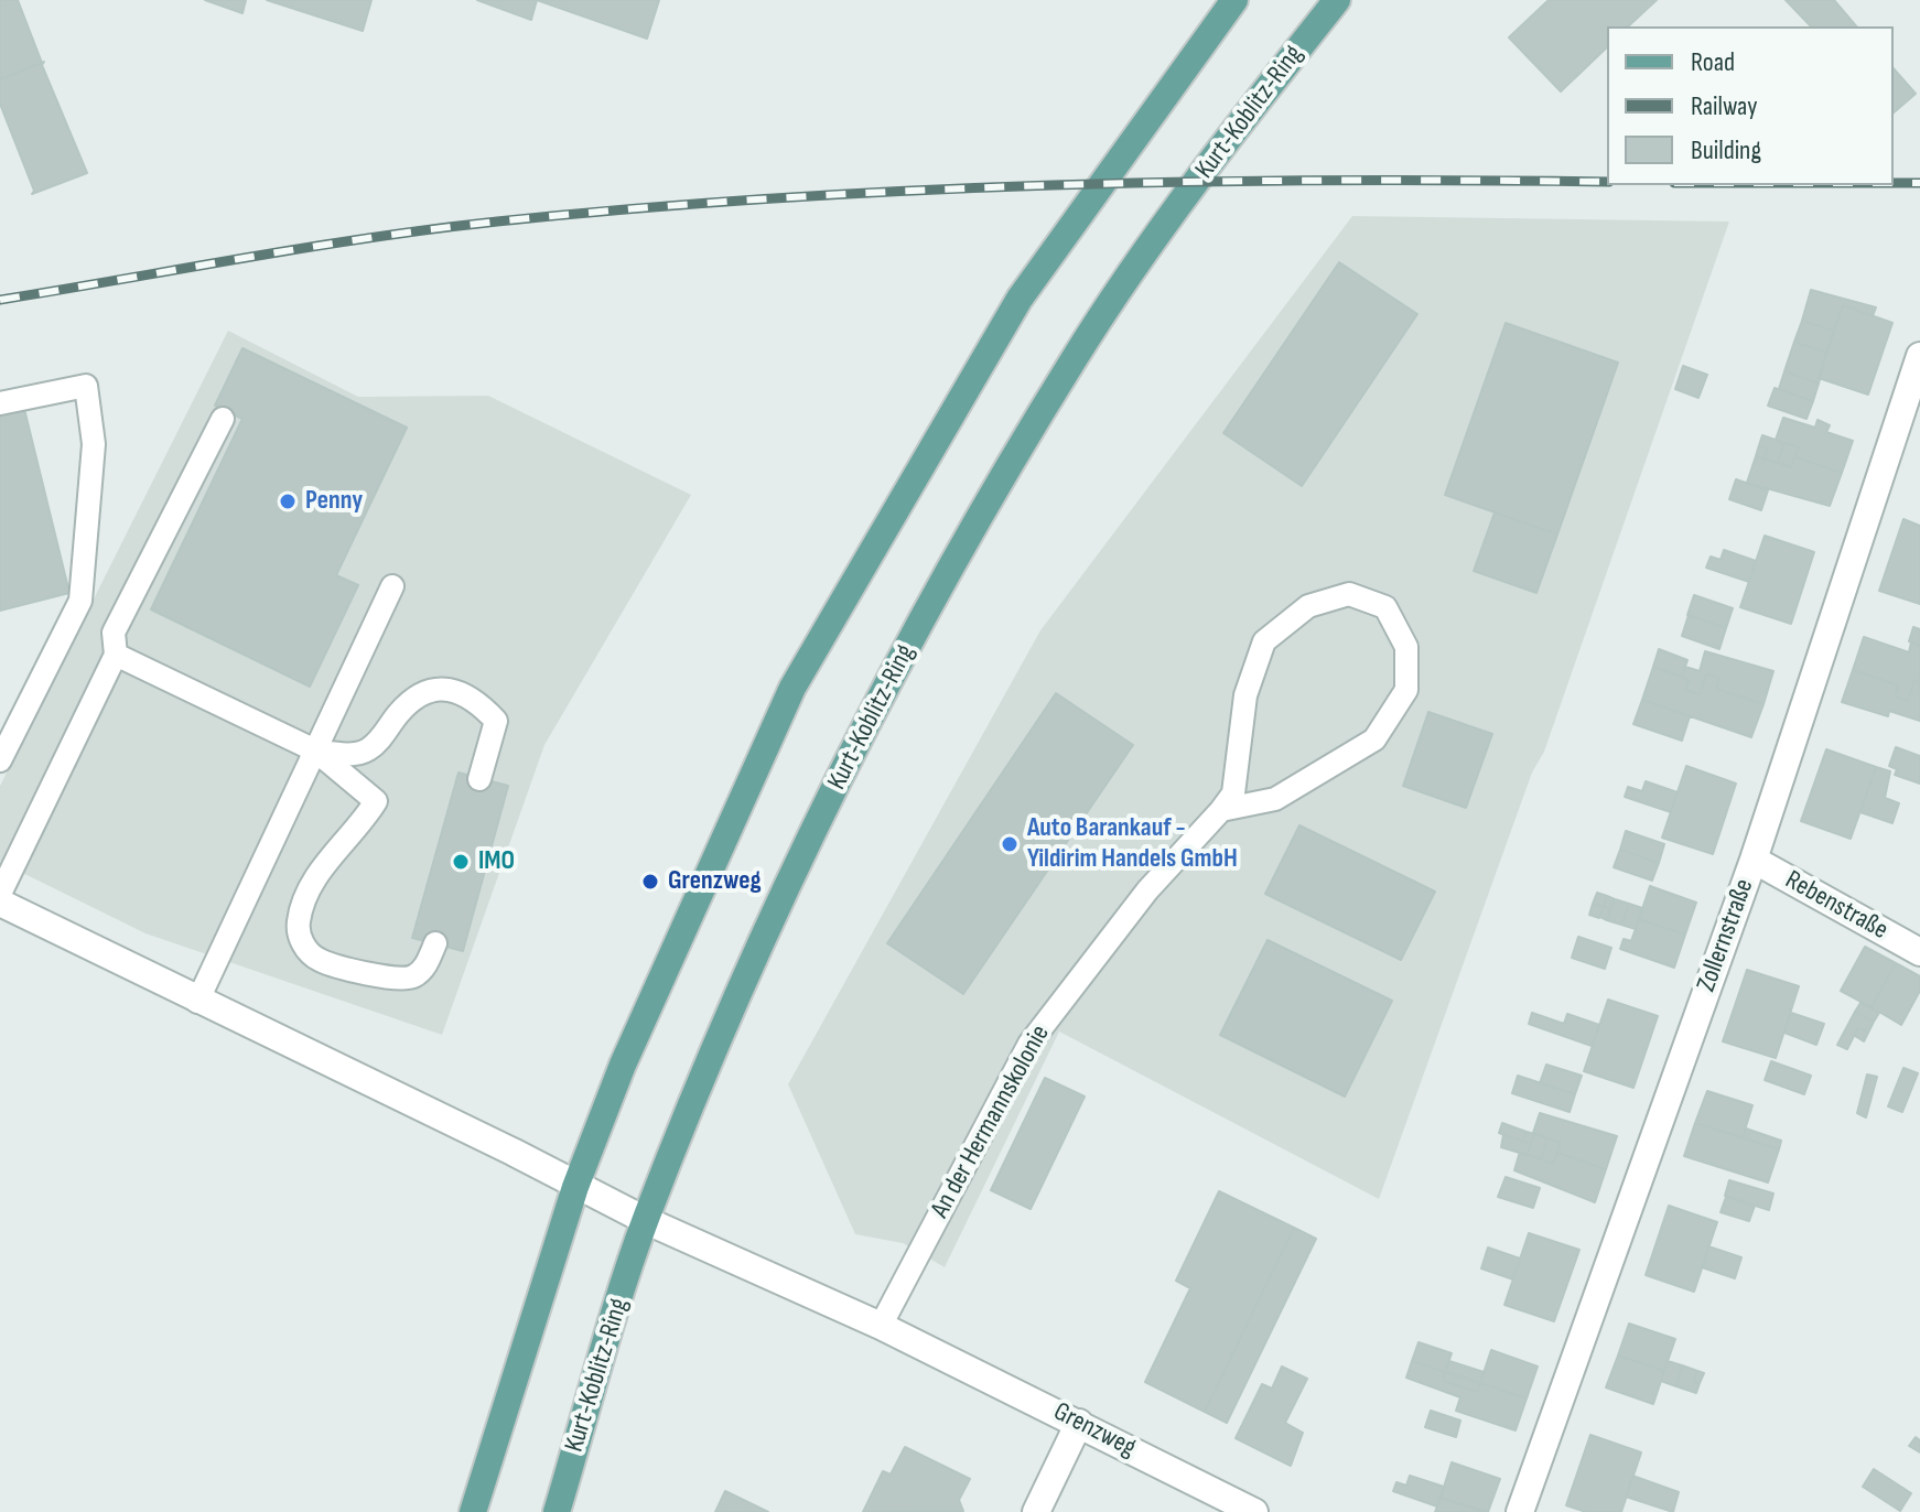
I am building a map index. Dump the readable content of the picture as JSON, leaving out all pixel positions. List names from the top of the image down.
{
  "streets": {
    "main road": ["Kurt-Koblitz-Ring"],
    "street": ["Rebenstraße", "Zollernstraße", "Grenzweg"],
    "lane": ["An der Hermannskolonie"]
  },
  "crossings": [
    ["Kurt-Koblitz-Ring", "Grenzweg"],
    ["Rebenstraße", "Zollernstraße"],
    ["An der Hermannskolonie", "Grenzweg"]
  ],
  "places": [
    "Penny",
    "Auto Barankauf - Yildirim Handels GmbH",
    "IMO",
    "Grenzweg"
  ],
  "legend": ["Road", "Railway", "Building"]
}
